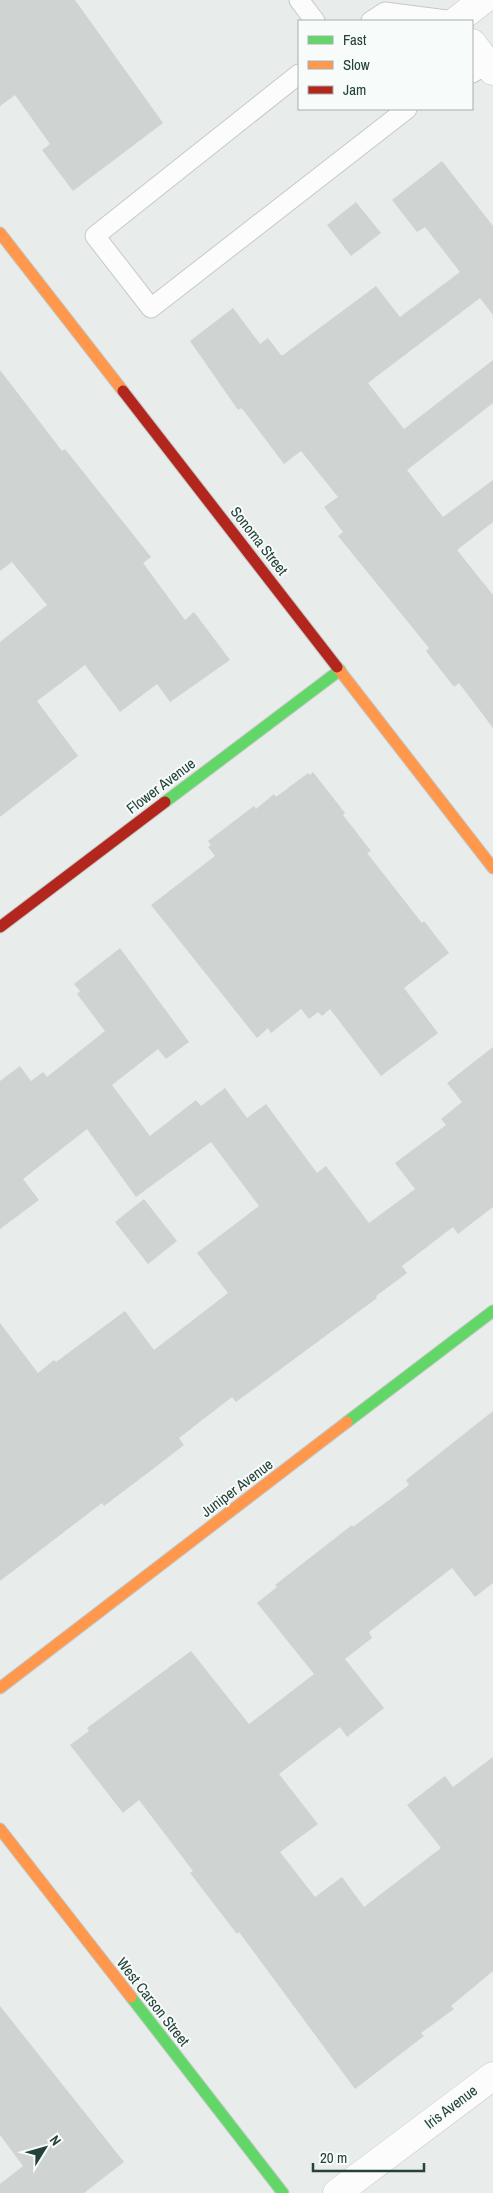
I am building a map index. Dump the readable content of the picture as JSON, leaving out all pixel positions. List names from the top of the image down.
{
  "streets": {
    "street": [
      "Sonoma Street",
      "Flower Avenue",
      "Juniper Avenue",
      "West Carson Street",
      "Iris Avenue"
    ]
  },
  "crossings": [
    ["Sonoma Street", "Flower Avenue"]
  ],
  "legend": ["Fast", "Slow", "Jam"],
  "scale_bar": "20 m",
  "north": "top right"
}
